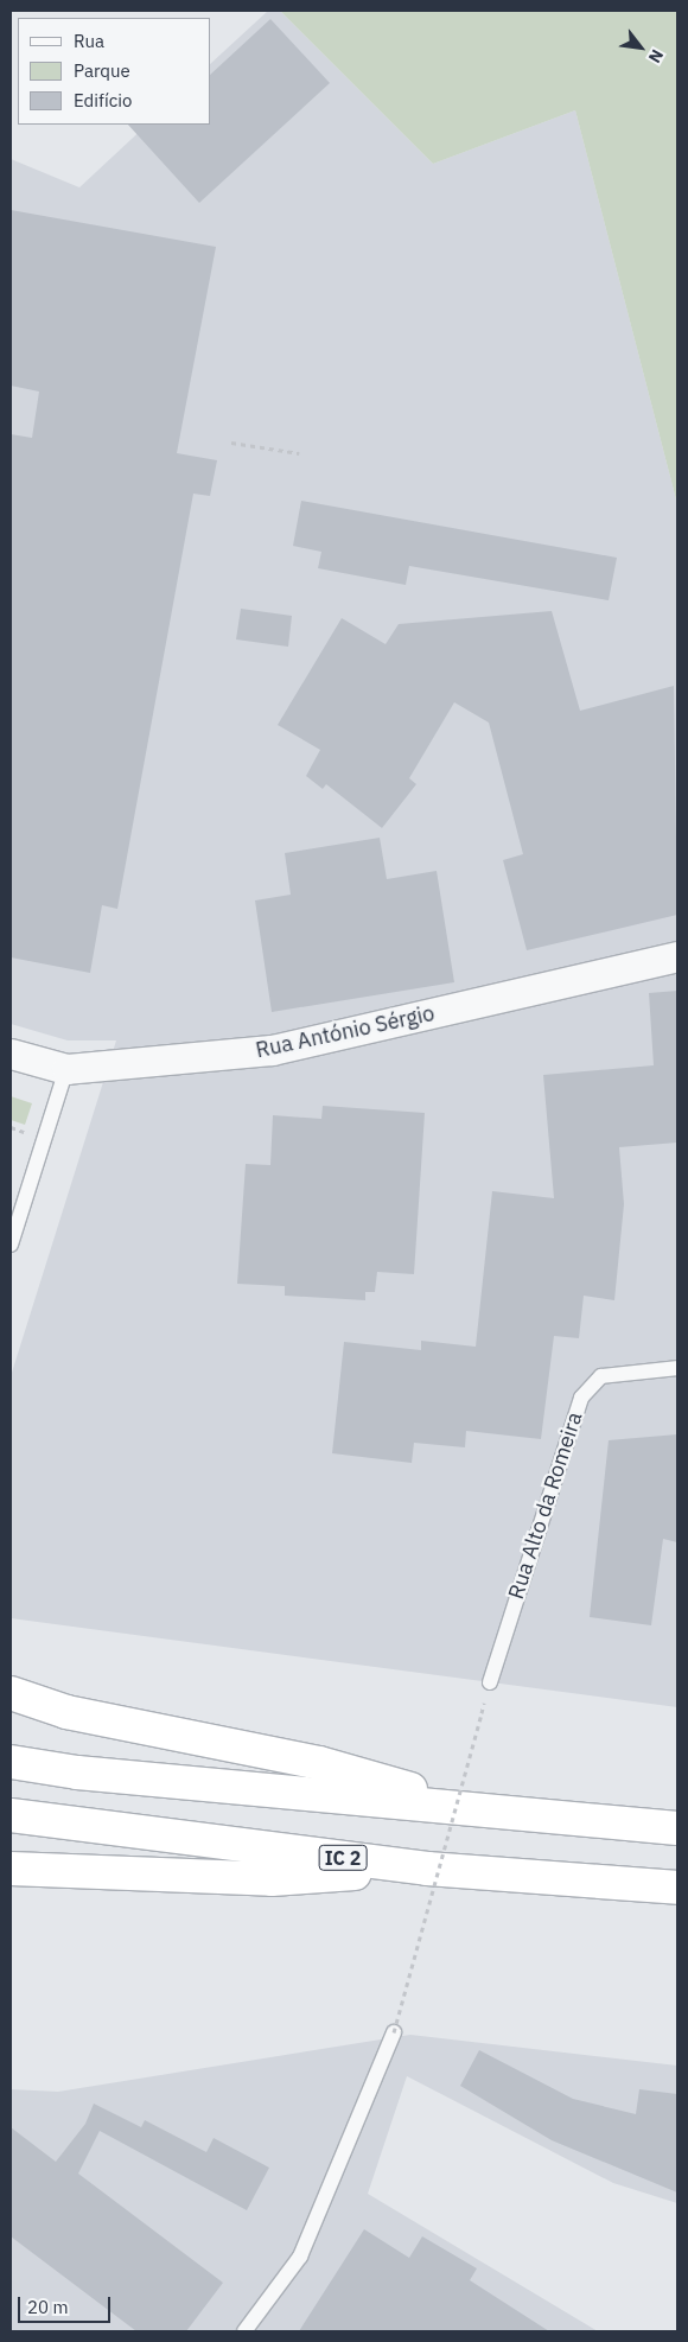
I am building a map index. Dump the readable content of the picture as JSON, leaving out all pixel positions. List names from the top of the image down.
{
  "streets": {
    "highway": ["IC 2"],
    "street": ["Rua António Sérgio"],
    "lane": ["Rua Alto da Romeira"]
  },
  "legend": ["Rua", "Parque", "Edifício"],
  "scale_bar": "20 m",
  "north": "bottom right"
}
